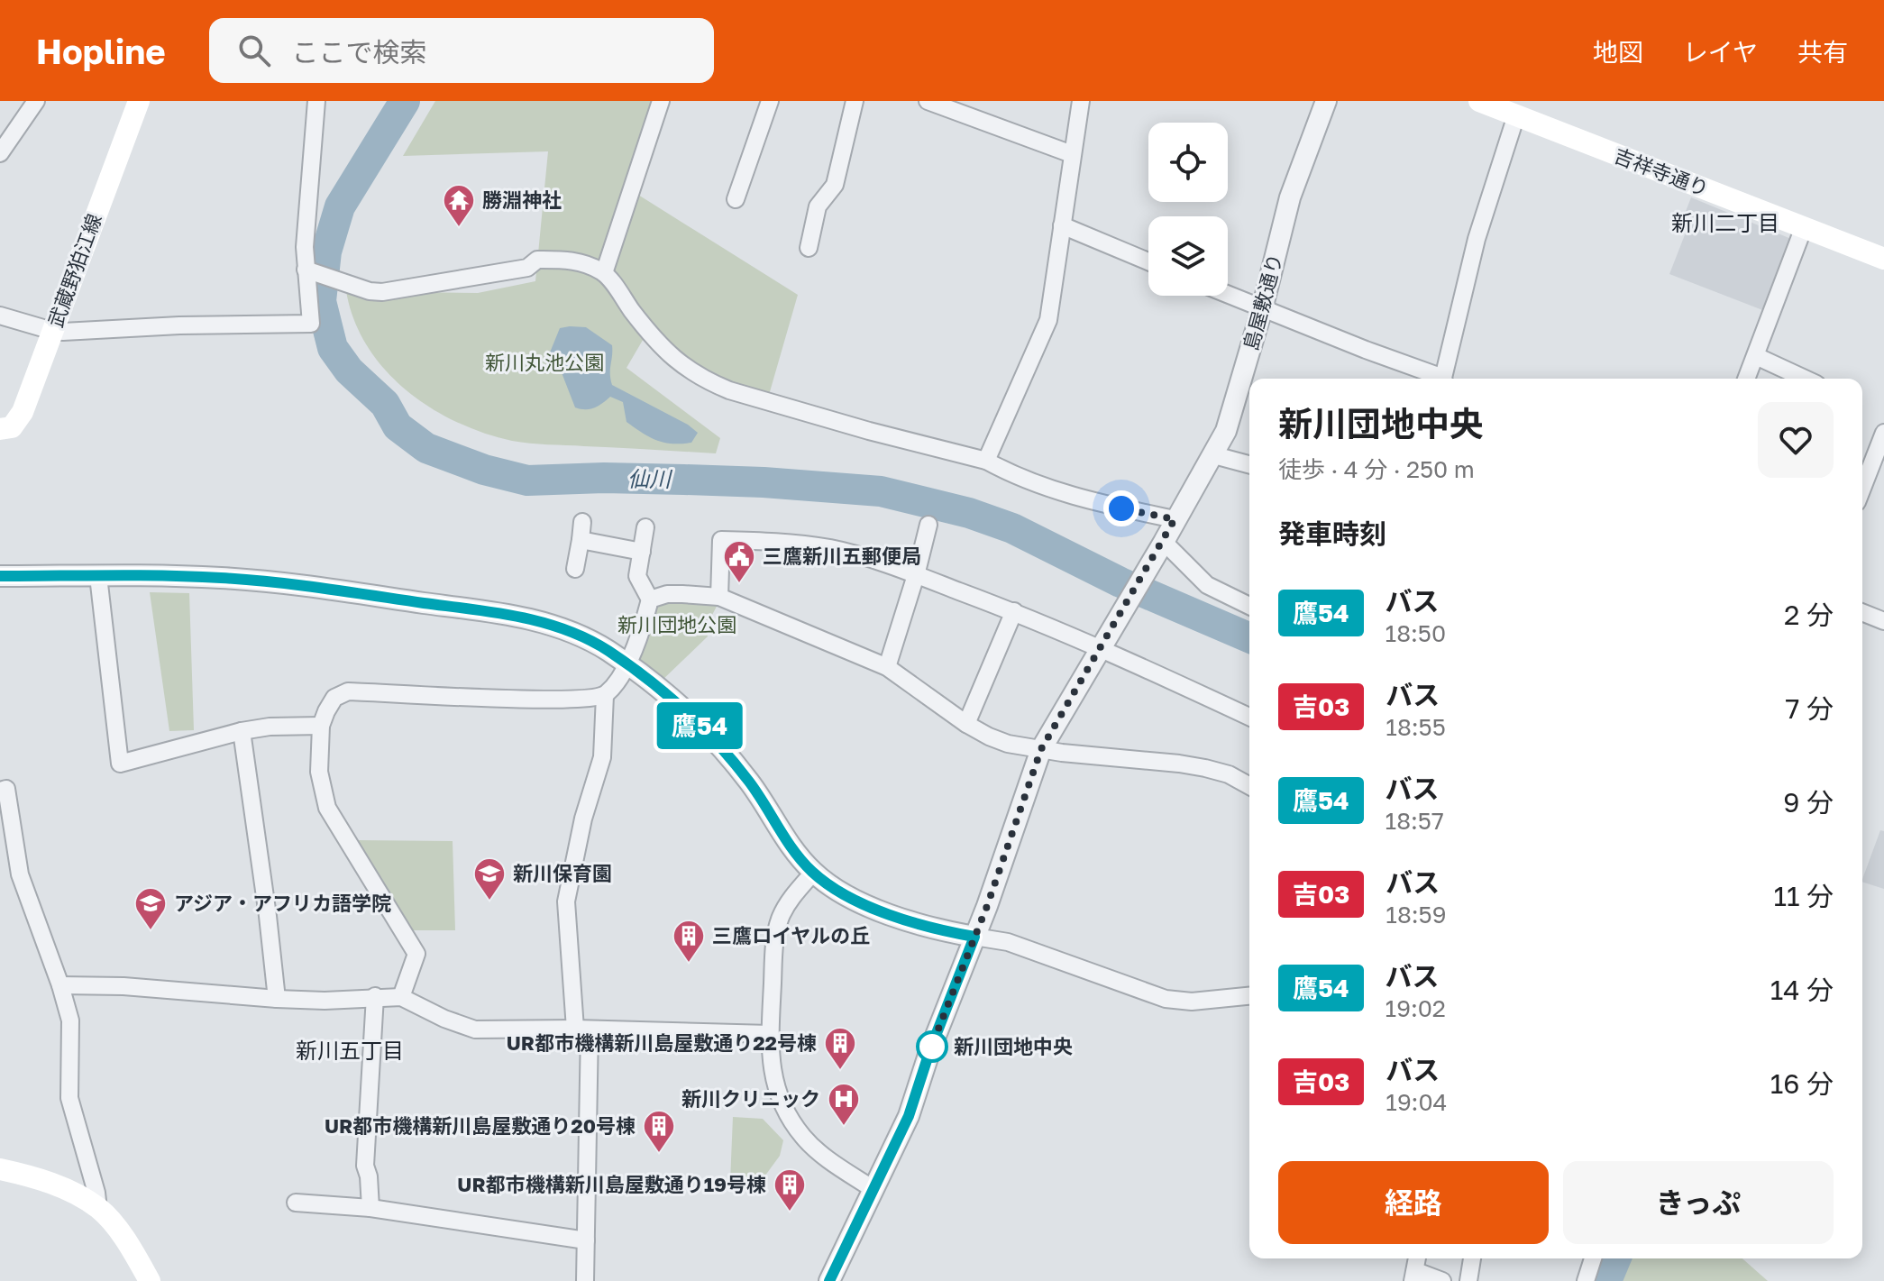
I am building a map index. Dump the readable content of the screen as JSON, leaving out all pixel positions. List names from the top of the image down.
{
  "streets": {
    "main road": ["吉祥寺通り", "武蔵野狛江線"],
    "street": ["島屋敷通り"]
  },
  "districts": ["新川二丁目", "新川五丁目"],
  "water": ["仙川"],
  "parks": ["新川丸池公園", "新川団地公園"],
  "places": {
    "temple": ["勝淵神社"],
    "public building": ["三鷹新川五郵便局"],
    "school or university": ["新川保育園", "アジア・アフリカ語学院"],
    "building": [
      "三鷹ロイヤルの丘",
      "UR都市機構新川島屋敷通り22号棟",
      "UR都市機構新川島屋敷通り20号棟",
      "UR都市機構新川島屋敷通り19号棟"
    ],
    "other": ["新川団地中央"],
    "hospital": ["新川クリニック"]
  },
  "lines": ["bus line 鷹54"],
  "page": {
    "header": "Hopline",
    "search": "ここで検索",
    "nav": ["地図", "レイヤ", "共有"],
    "on_map": "鷹54",
    "heading": [
      ["新川団地中央", "徒歩 · 4 分 · 250 m"],
      "発車時刻"
    ],
    "list": [
      {
        "mark": "鷹54",
        "name": "バス",
        "note": "18:50",
        "value": "2 分"
      },
      {
        "mark": "吉03",
        "name": "バス",
        "note": "18:55",
        "value": "7 分"
      },
      {
        "mark": "鷹54",
        "name": "バス",
        "note": "18:57",
        "value": "9 分"
      },
      {
        "mark": "吉03",
        "name": "バス",
        "note": "18:59",
        "value": "11 分"
      },
      {
        "mark": "鷹54",
        "name": "バス",
        "note": "19:02",
        "value": "14 分"
      },
      {
        "mark": "吉03",
        "name": "バス",
        "note": "19:04",
        "value": "16 分"
      }
    ],
    "buttons": ["経路", "きっぷ"]
  }
}
